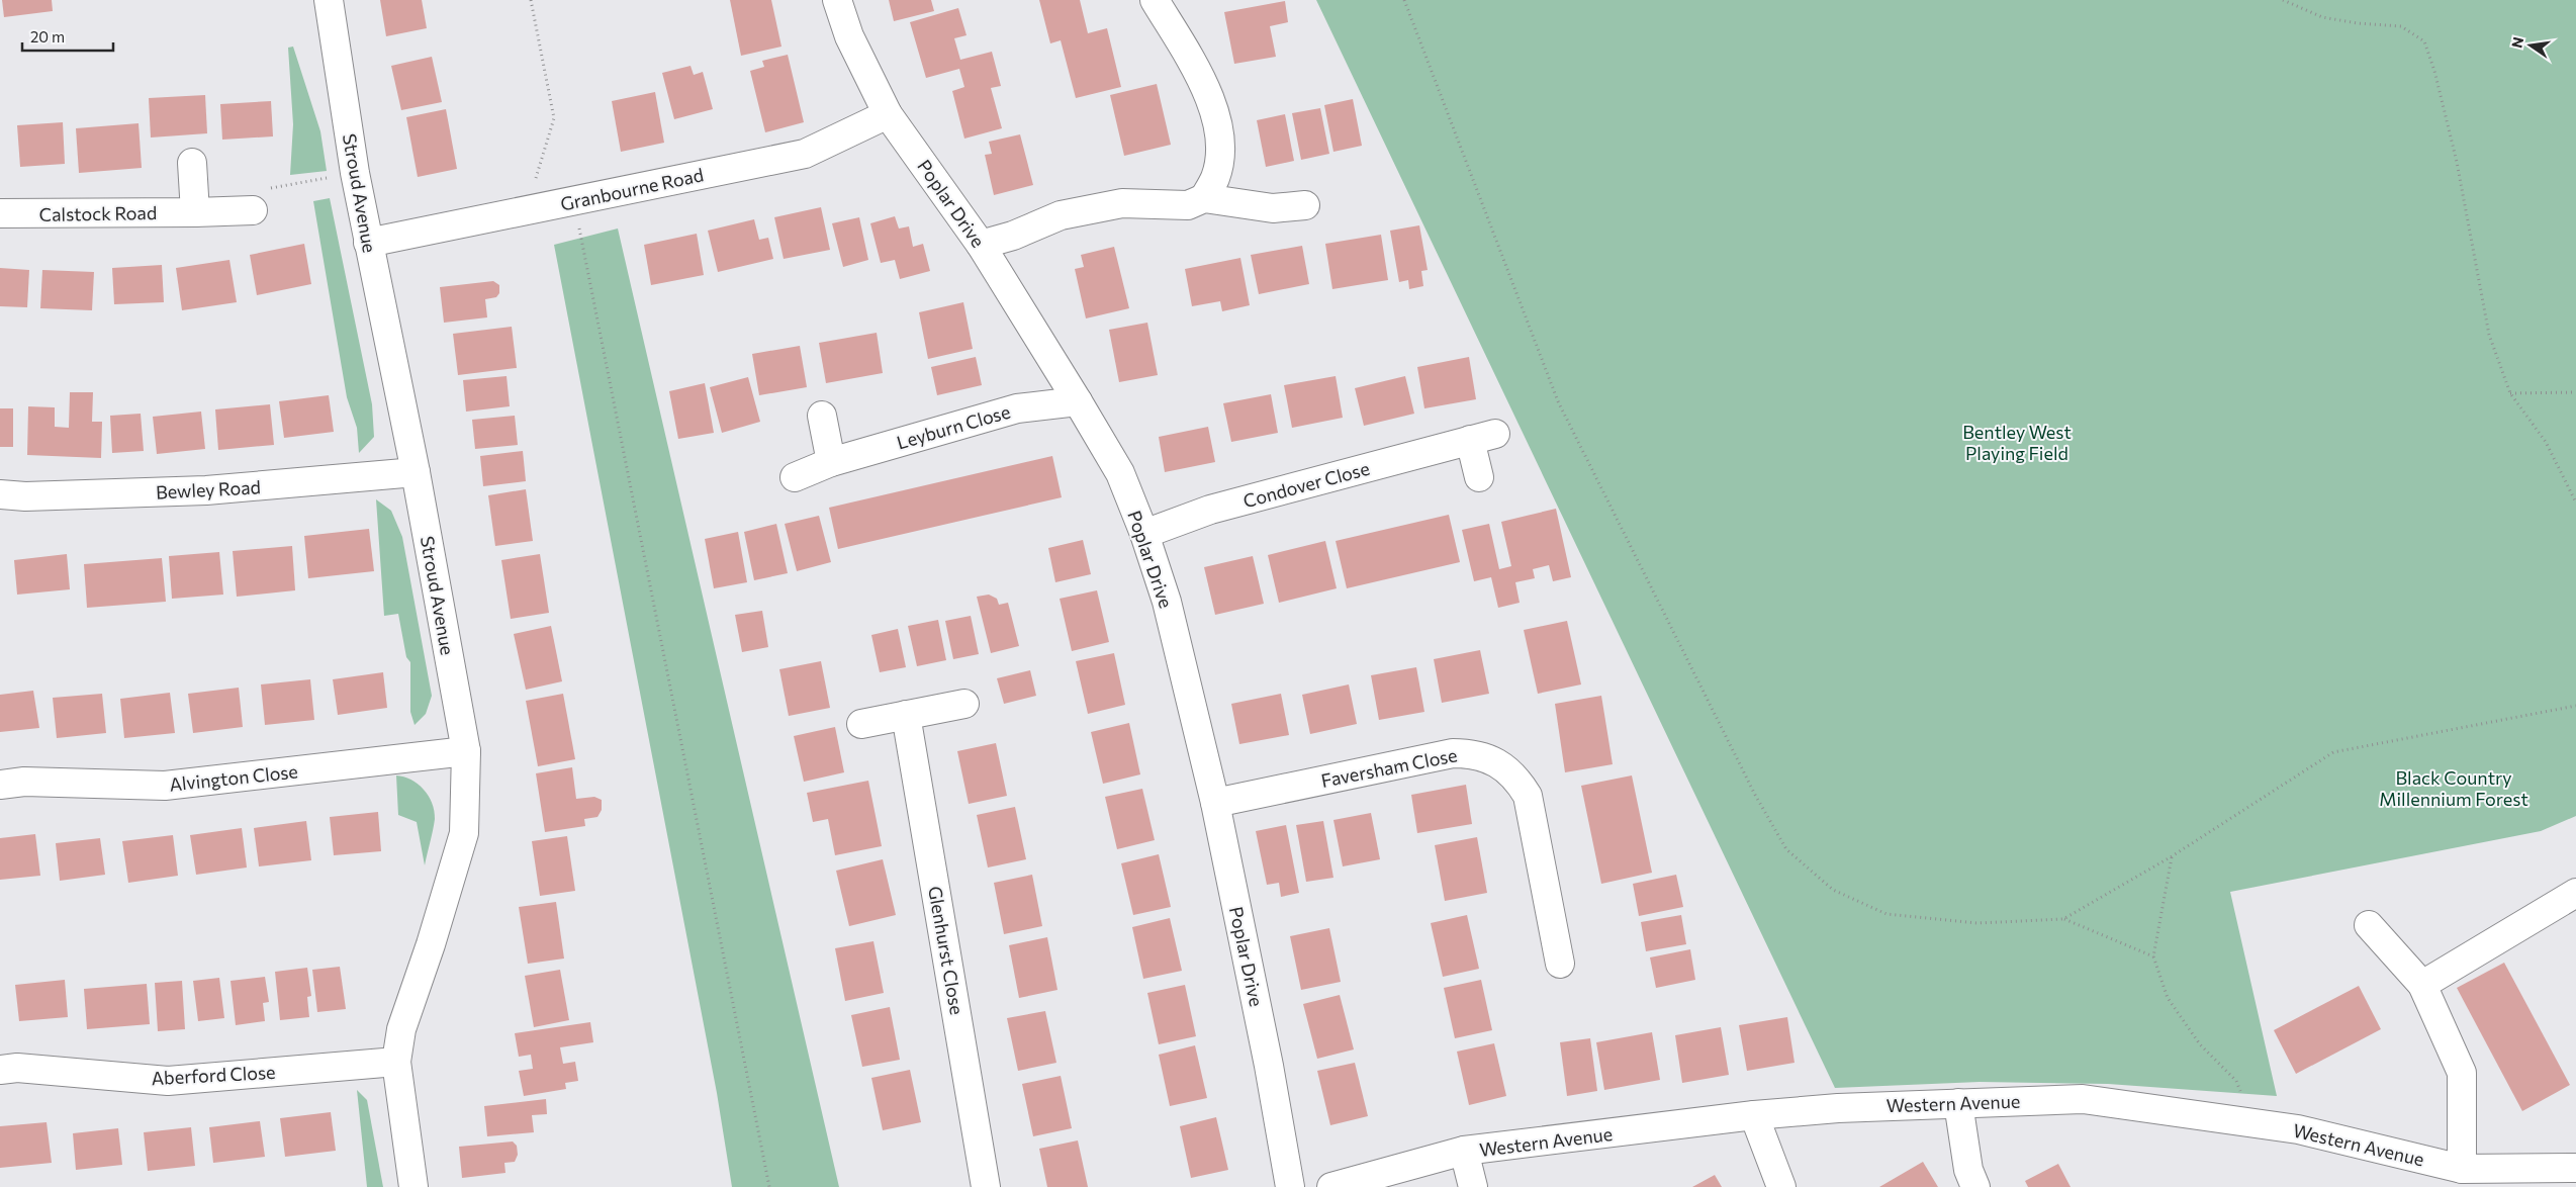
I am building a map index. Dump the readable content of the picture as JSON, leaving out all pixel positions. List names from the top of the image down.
{
  "streets": {
    "street": [
      "Granbourne Road",
      "Stroud Avenue",
      "Poplar Drive",
      "Calstock Road",
      "Leyburn Close",
      "Condover Close",
      "Bewley Road",
      "Faversham Close",
      "Alvington Close",
      "Glenhurst Close",
      "Aberford Close",
      "Western Avenue"
    ]
  },
  "crossings": [
    ["Granbourne Road", "Stroud Avenue"],
    ["Granbourne Road", "Poplar Drive"],
    ["Stroud Avenue", "Bewley Road"],
    ["Stroud Avenue", "Alvington Close"],
    ["Stroud Avenue", "Aberford Close"],
    ["Poplar Drive", "Leyburn Close"],
    ["Poplar Drive", "Condover Close"],
    ["Poplar Drive", "Faversham Close"]
  ],
  "parks": ["Bentley West Playing Field", "Black Country Millennium Forest"],
  "scale_bar": "20 m",
  "north": "left"
}
